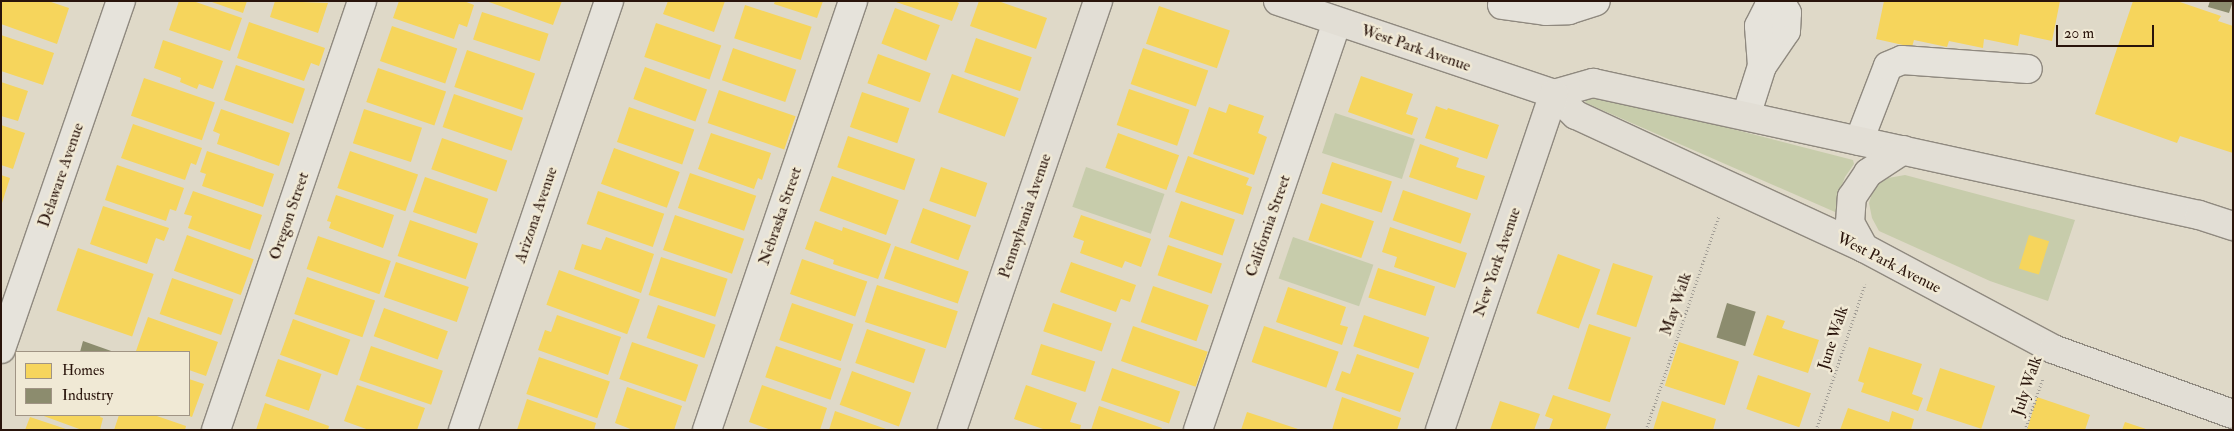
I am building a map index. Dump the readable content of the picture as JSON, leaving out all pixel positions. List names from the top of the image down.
{
  "streets": {
    "highway": ["West Park Avenue", "Pennsylvania Avenue", "New York Avenue"],
    "street": [
      "Delaware Avenue",
      "Arizona Avenue",
      "Oregon Street",
      "Nebraska Street",
      "California Street"
    ],
    "path": ["May Walk", "June Walk", "July Walk"]
  },
  "crossings": [
    ["West Park Avenue", "California Street"],
    ["West Park Avenue", "New York Avenue"],
    ["West Park Avenue", "May Walk"],
    ["West Park Avenue", "June Walk"],
    ["West Park Avenue", "July Walk"]
  ],
  "legend": ["Homes", "Industry"],
  "scale_bar": "20 m"
}
